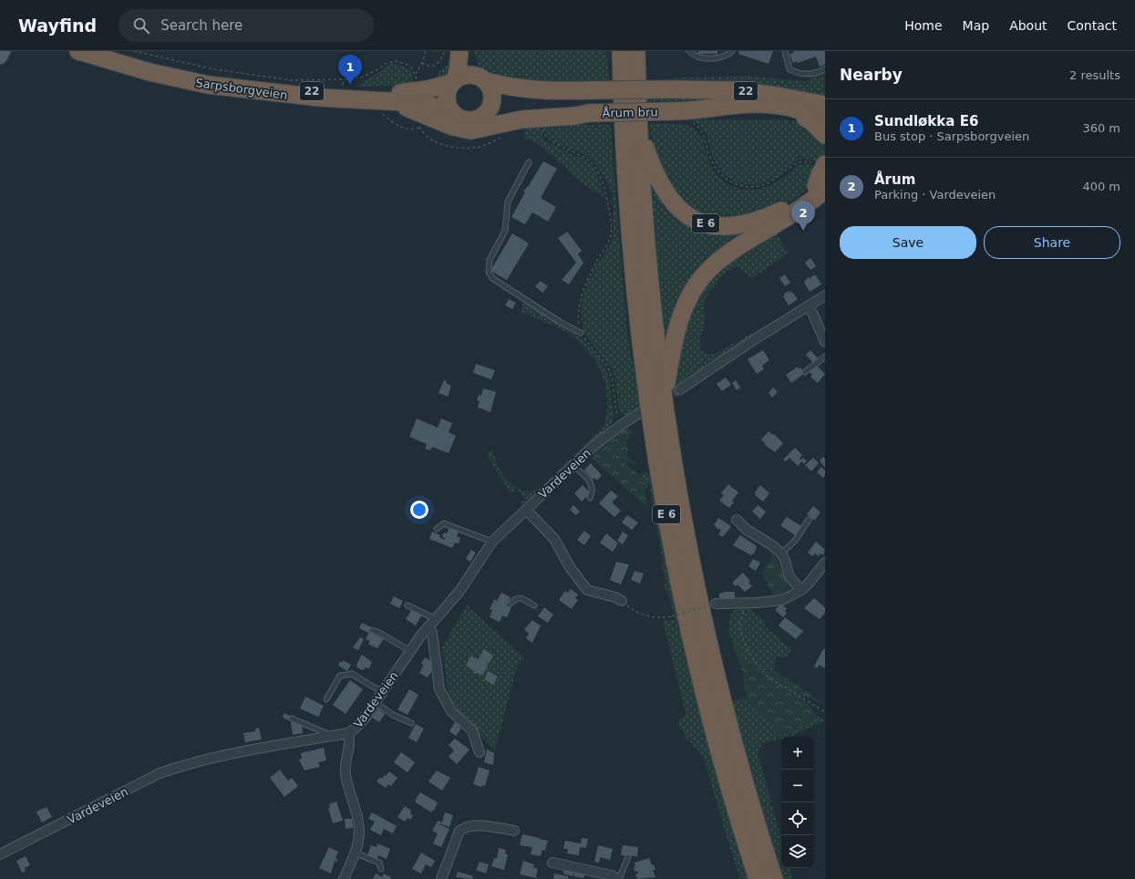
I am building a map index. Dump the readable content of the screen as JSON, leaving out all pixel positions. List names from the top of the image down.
{
  "streets": {
    "highway": [
      "Sarpsborgveien",
      "22",
      "Årum bru",
      "E 6"
    ],
    "street": ["Vardeveien"]
  },
  "crossings": [
    ["Sarpsborgveien", "22"],
    ["Sarpsborgveien", "Årum bru"],
    ["22", "Årum bru"]
  ],
  "page": {
    "header": "Wayfind",
    "search": "Search here",
    "nav": [
      "Home",
      "Map",
      "About",
      "Contact"
    ],
    "heading": ["Nearby", "2 results"],
    "pins": ["1", "2"],
    "list": [
      {
        "mark": "1",
        "name": "Sundløkka E6",
        "note": "Bus stop · Sarpsborgveien",
        "value": "360 m"
      },
      {
        "mark": "2",
        "name": "Årum",
        "note": "Parking · Vardeveien",
        "value": "400 m"
      }
    ],
    "buttons": ["Save", "Share"],
    "map_buttons": ["+", "−"]
  }
}
